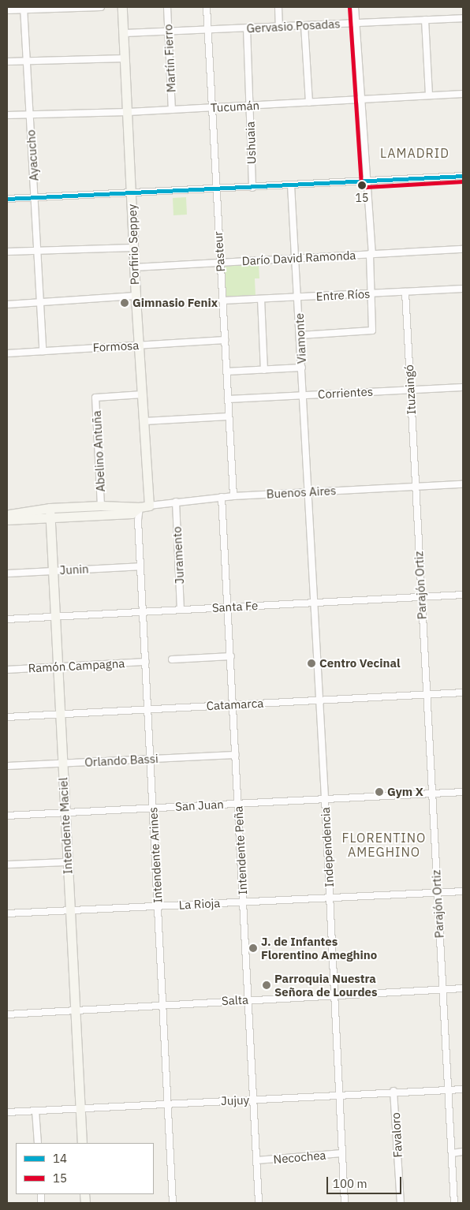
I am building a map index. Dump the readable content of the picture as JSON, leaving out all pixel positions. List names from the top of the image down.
{
  "streets": {
    "main road": ["Porfirio Seppey", "Buenos Aires", "Intendente Maciel"],
    "street": [
      "Gervasio Posadas",
      "Martín Fierro",
      "Tucumán",
      "Ushuaia",
      "Ayacucho",
      "Pasteur",
      "Darío David Ramonda",
      "Entre Ríos",
      "Viamonte",
      "Formosa",
      "Ituzaingó",
      "Corrientes",
      "Abelino Antuña",
      "Juramento",
      "Junin",
      "Parajón Ortiz",
      "Santa Fe",
      "Ramón Campagna",
      "Catamarca",
      "Orlando Bassi",
      "San Juan",
      "Independencia",
      "Intendente Peña",
      "Intendente Arines",
      "La Rioja",
      "Salta",
      "Jujuy",
      "Favaloro",
      "Necochea"
    ]
  },
  "crossings": [
    ["Gervasio Posadas", "Martín Fierro"],
    ["Gervasio Posadas", "Ushuaia"],
    ["Gervasio Posadas", "Porfirio Seppey"],
    ["Gervasio Posadas", "Pasteur"],
    ["Martín Fierro", "Tucumán"],
    ["Tucumán", "Ushuaia"],
    ["Tucumán", "Ayacucho"],
    ["Tucumán", "Porfirio Seppey"],
    ["Tucumán", "Pasteur"],
    ["Ayacucho", "Formosa"],
    ["Porfirio Seppey", "Darío David Ramonda"],
    ["Porfirio Seppey", "Formosa"],
    ["Porfirio Seppey", "Abelino Antuña"],
    ["Porfirio Seppey", "Buenos Aires"],
    ["Pasteur", "Darío David Ramonda"],
    ["Pasteur", "Entre Ríos"],
    ["Pasteur", "Formosa"],
    ["Pasteur", "Corrientes"],
    ["Pasteur", "Buenos Aires"],
    ["Darío David Ramonda", "Viamonte"],
    ["Entre Ríos", "Viamonte"],
    ["Entre Ríos", "Ituzaingó"],
    ["Viamonte", "Corrientes"],
    ["Viamonte", "Buenos Aires"],
    ["Viamonte", "Independencia"],
    ["Ituzaingó", "Corrientes"],
    ["Ituzaingó", "Buenos Aires"],
    ["Ituzaingó", "Parajón Ortiz"],
    ["Abelino Antuña", "Buenos Aires"],
    ["Buenos Aires", "Juramento"],
    ["Buenos Aires", "Parajón Ortiz"],
    ["Buenos Aires", "Intendente Maciel"],
    ["Buenos Aires", "Independencia"],
    ["Buenos Aires", "Intendente Peña"],
    ["Buenos Aires", "Intendente Arines"],
    ["Juramento", "Santa Fe"],
    ["Junin", "Intendente Maciel"],
    ["Junin", "Intendente Arines"],
    ["Parajón Ortiz", "Santa Fe"],
    ["Parajón Ortiz", "Catamarca"],
    ["Parajón Ortiz", "San Juan"],
    ["Parajón Ortiz", "La Rioja"],
    ["Parajón Ortiz", "Salta"],
    ["Parajón Ortiz", "Jujuy"],
    ["Santa Fe", "Intendente Maciel"],
    ["Santa Fe", "Independencia"],
    ["Santa Fe", "Intendente Peña"],
    ["Santa Fe", "Intendente Arines"],
    ["Ramón Campagna", "Intendente Maciel"],
    ["Ramón Campagna", "Intendente Arines"],
    ["Catamarca", "Intendente Maciel"],
    ["Catamarca", "Independencia"],
    ["Catamarca", "Intendente Peña"],
    ["Catamarca", "Intendente Arines"],
    ["Orlando Bassi", "Intendente Maciel"],
    ["Orlando Bassi", "Intendente Peña"],
    ["Orlando Bassi", "Intendente Arines"],
    ["San Juan", "Intendente Maciel"],
    ["San Juan", "Independencia"],
    ["San Juan", "Intendente Peña"],
    ["San Juan", "Intendente Arines"],
    ["Intendente Maciel", "La Rioja"],
    ["Intendente Maciel", "Salta"],
    ["Intendente Maciel", "Jujuy"],
    ["Independencia", "La Rioja"],
    ["Independencia", "Salta"],
    ["Independencia", "Jujuy"],
    ["Independencia", "Necochea"],
    ["Intendente Peña", "La Rioja"],
    ["Intendente Peña", "Salta"],
    ["Intendente Peña", "Jujuy"],
    ["Intendente Peña", "Necochea"],
    ["Intendente Arines", "La Rioja"],
    ["Intendente Arines", "Salta"],
    ["Intendente Arines", "Jujuy"],
    ["Jujuy", "Favaloro"]
  ],
  "districts": ["LAMADRID", "FLORENTINO AMEGHINO"],
  "places": [
    "15",
    "Gimnasio Fenix",
    "Centro Vecinal",
    "Gym X",
    "J. de Infantes Florentino Ameghino",
    "Parroquia Nuestra Señora de Lourdes"
  ],
  "lines": ["transit line 15", "transit line 14"],
  "legend": ["14", "15"],
  "scale_bar": "100 m"
}
